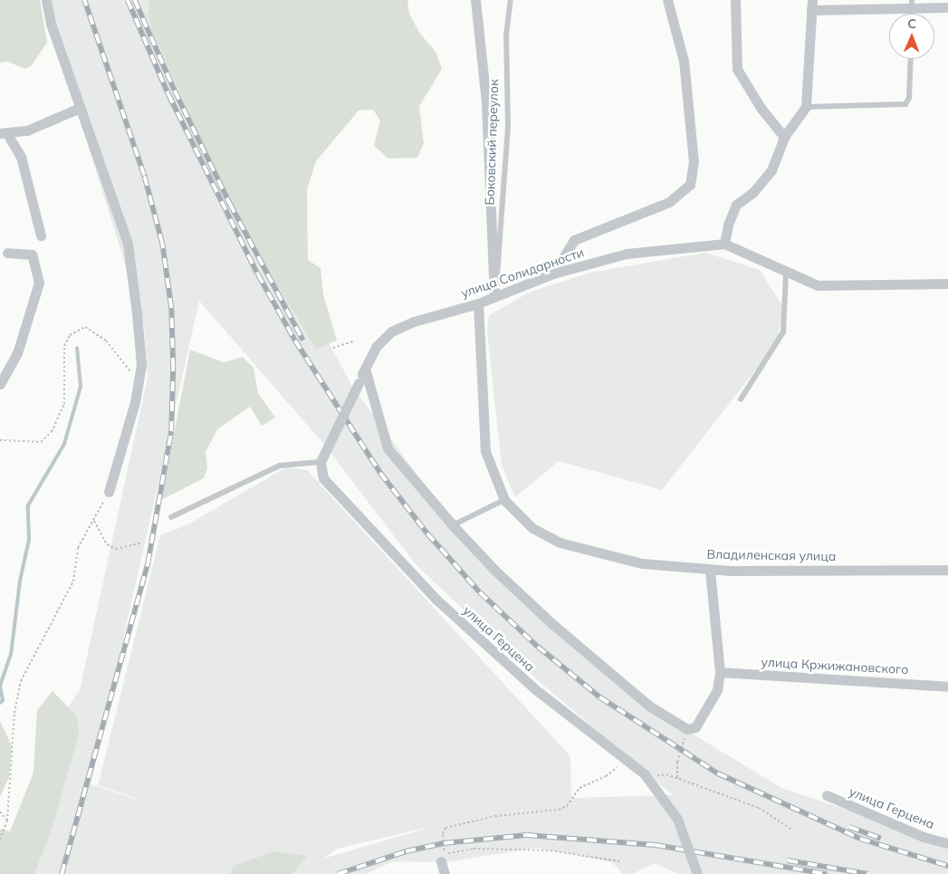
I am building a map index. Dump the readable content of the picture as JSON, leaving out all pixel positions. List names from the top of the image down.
{
  "streets": {
    "street": [
      "Боковский переулок",
      "улица Солидарности",
      "Владиленская улица",
      "улица Герцена",
      "улица Кржижановского"
    ]
  },
  "crossings": [
    ["Боковский переулок", "улица Солидарности"]
  ],
  "north": "top"
}
